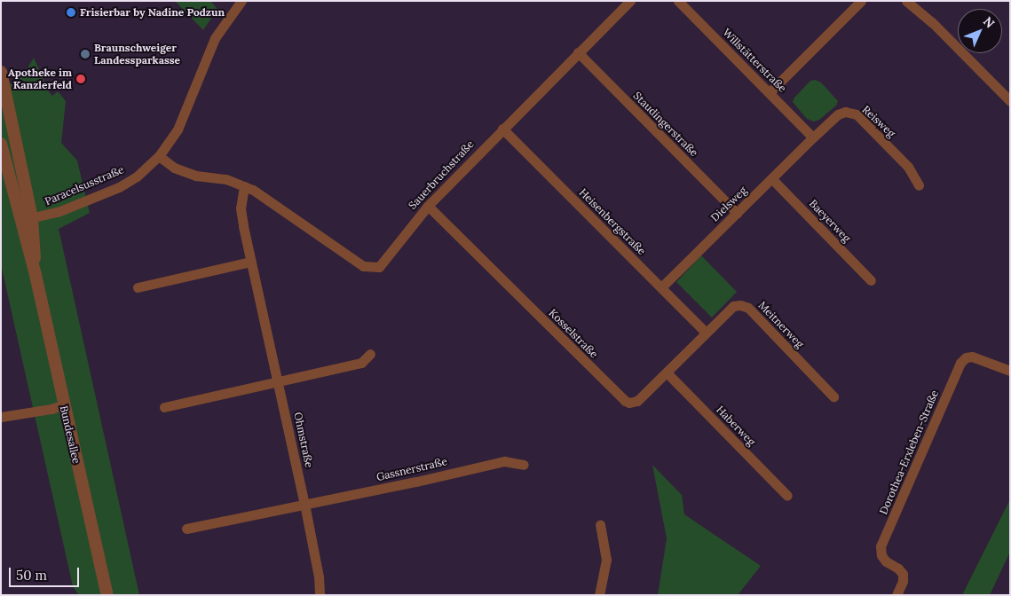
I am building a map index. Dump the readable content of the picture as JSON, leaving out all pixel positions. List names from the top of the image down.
{
  "streets": {
    "street": [
      "Willstätterstraße",
      "Reisweg",
      "Staudingerstraße",
      "Sauerbruchstraße",
      "Paracelsusstraße",
      "Dielsweg",
      "Baeyerweg",
      "Heisenbergstraße",
      "Meitnerweg",
      "Kosselstraße",
      "Haberweg",
      "Bundesallee",
      "Ohmstraße",
      "Dorothea-Erxleben-Straße",
      "Gassnerstraße"
    ]
  },
  "crossings": [
    ["Willstätterstraße", "Reisweg"],
    ["Willstätterstraße", "Dielsweg"],
    ["Reisweg", "Dielsweg"],
    ["Staudingerstraße", "Sauerbruchstraße"],
    ["Staudingerstraße", "Dielsweg"],
    ["Sauerbruchstraße", "Paracelsusstraße"],
    ["Sauerbruchstraße", "Heisenbergstraße"],
    ["Sauerbruchstraße", "Kosselstraße"],
    ["Sauerbruchstraße", "Ohmstraße"],
    ["Paracelsusstraße", "Bundesallee"],
    ["Dielsweg", "Baeyerweg"],
    ["Dielsweg", "Heisenbergstraße"],
    ["Heisenbergstraße", "Meitnerweg"],
    ["Heisenbergstraße", "Kosselstraße"],
    ["Meitnerweg", "Kosselstraße"],
    ["Kosselstraße", "Haberweg"],
    ["Ohmstraße", "Gassnerstraße"]
  ],
  "places": ["Frisierbar by Nadine Podzun", "Braunschweiger Landessparkasse", "Apotheke im Kanzlerfeld"],
  "scale_bar": "50 m",
  "north": "top right"
}
